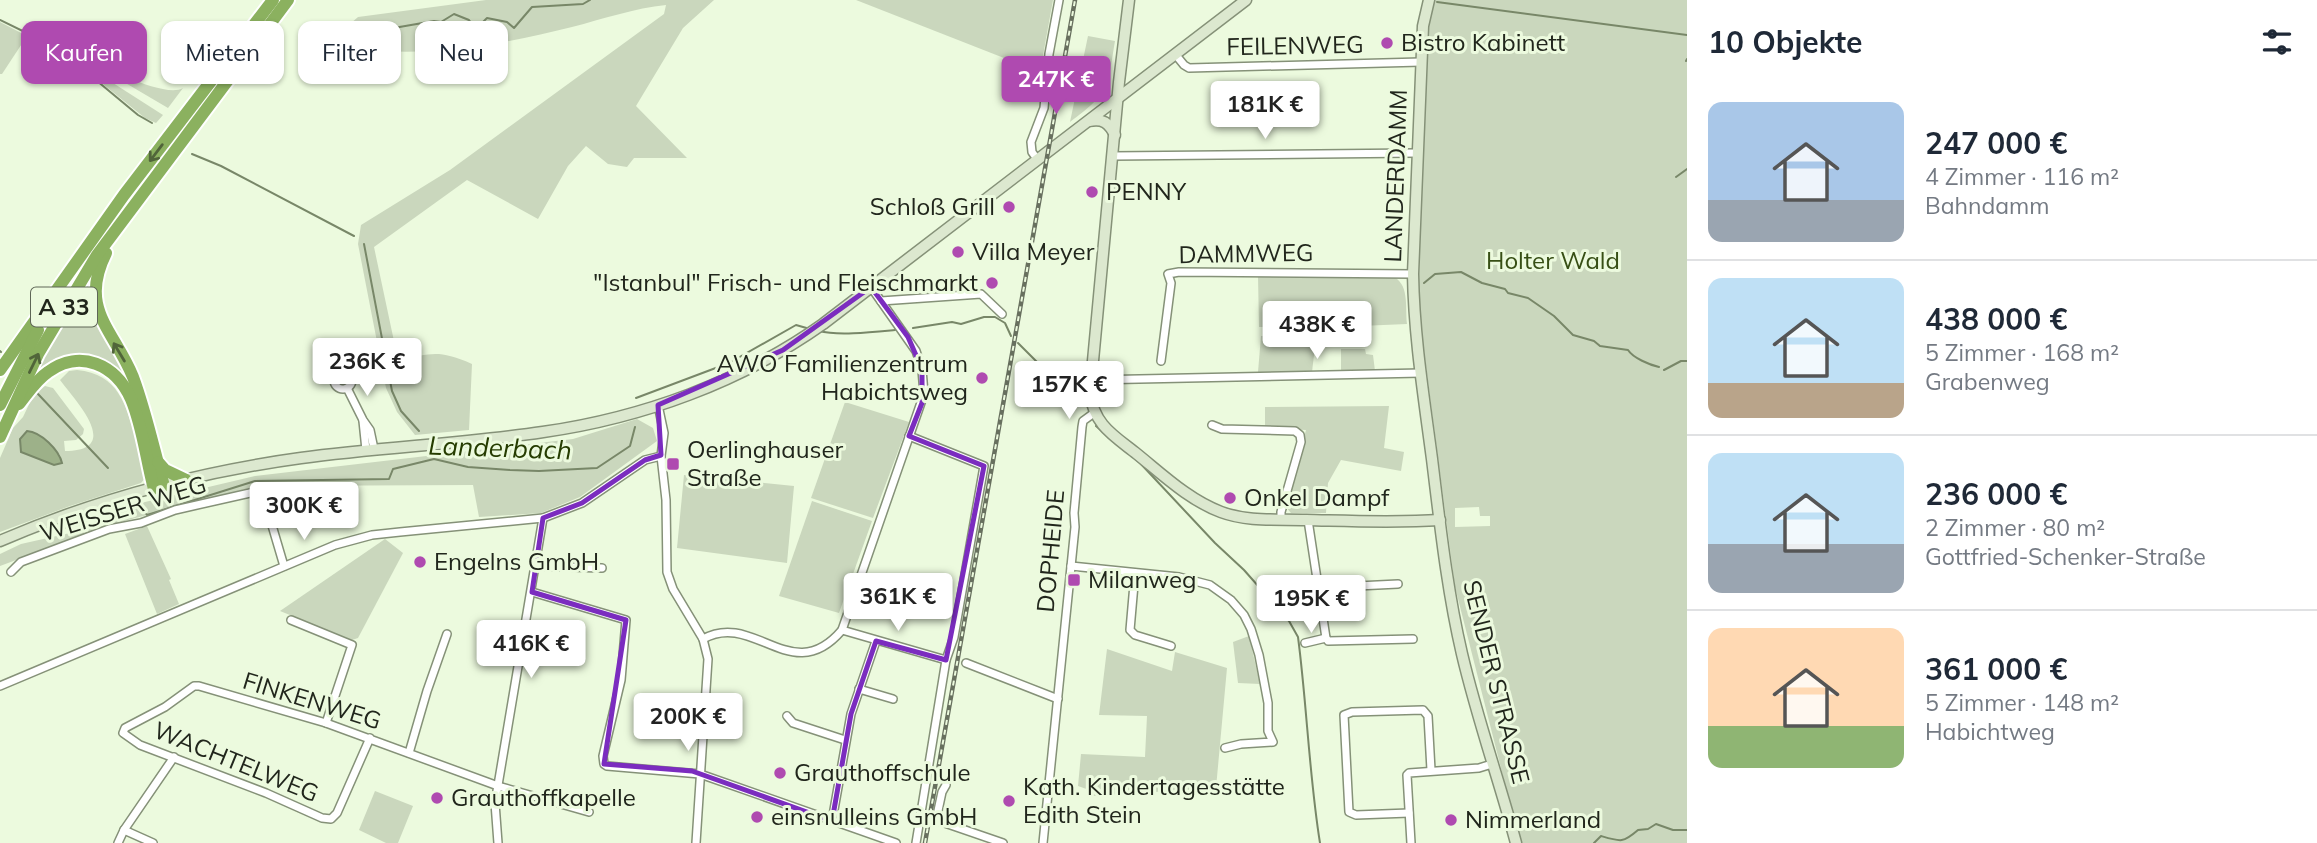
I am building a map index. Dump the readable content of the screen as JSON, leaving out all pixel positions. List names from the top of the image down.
{
  "streets": {
    "highway": ["A 33"],
    "main road": ["LANDERDAMM", "SENDER STRASSE"],
    "street": [
      "FEILENWEG",
      "DAMMWEG",
      "WEISSER WEG",
      "DOPHEIDE",
      "FINKENWEG",
      "WACHTELWEG"
    ]
  },
  "crossings": [
    ["FEILENWEG", "LANDERDAMM"],
    ["LANDERDAMM", "DAMMWEG"],
    ["LANDERDAMM", "SENDER STRASSE"],
    ["FINKENWEG", "WACHTELWEG"]
  ],
  "water": ["Landerbach"],
  "parks": ["Holter Wald"],
  "places": {
    "other": [
      "Bistro Kabinett",
      "PENNY",
      "Schloß Grill",
      "Villa Meyer",
      "\"Istanbul\" Frisch- und Fleischmarkt",
      "AWO Familienzentrum Habichtsweg",
      "Onkel Dampf",
      "Engelns GmbH",
      "Grauthoffschule",
      "Grauthoffkapelle",
      "Kath. Kindertagesstätte Edith Stein",
      "einsnulleins GmbH",
      "Nimmerland"
    ],
    "transit": ["Oerlinghauser Straße", "Milanweg"]
  },
  "page": {
    "heading": "10 Objekte",
    "chip": [
      "Kaufen",
      "Mieten",
      "Filter",
      "Neu"
    ],
    "price": [
      "247K €",
      "181K €",
      "438K €",
      "236K €",
      "157K €",
      "300K €",
      "361K €",
      "195K €",
      "416K €",
      "200K €"
    ],
    "list": [
      {
        "name": "247 000 €",
        "note": "4 Zimmer · 116 m² · Bahndamm"
      },
      {
        "name": "438 000 €",
        "note": "5 Zimmer · 168 m² · Grabenweg"
      },
      {
        "name": "236 000 €",
        "note": "2 Zimmer · 80 m² · Gottfried-Schenker-Straße"
      },
      {
        "name": "361 000 €",
        "note": "5 Zimmer · 148 m² · Habichtweg"
      }
    ]
  }
}
